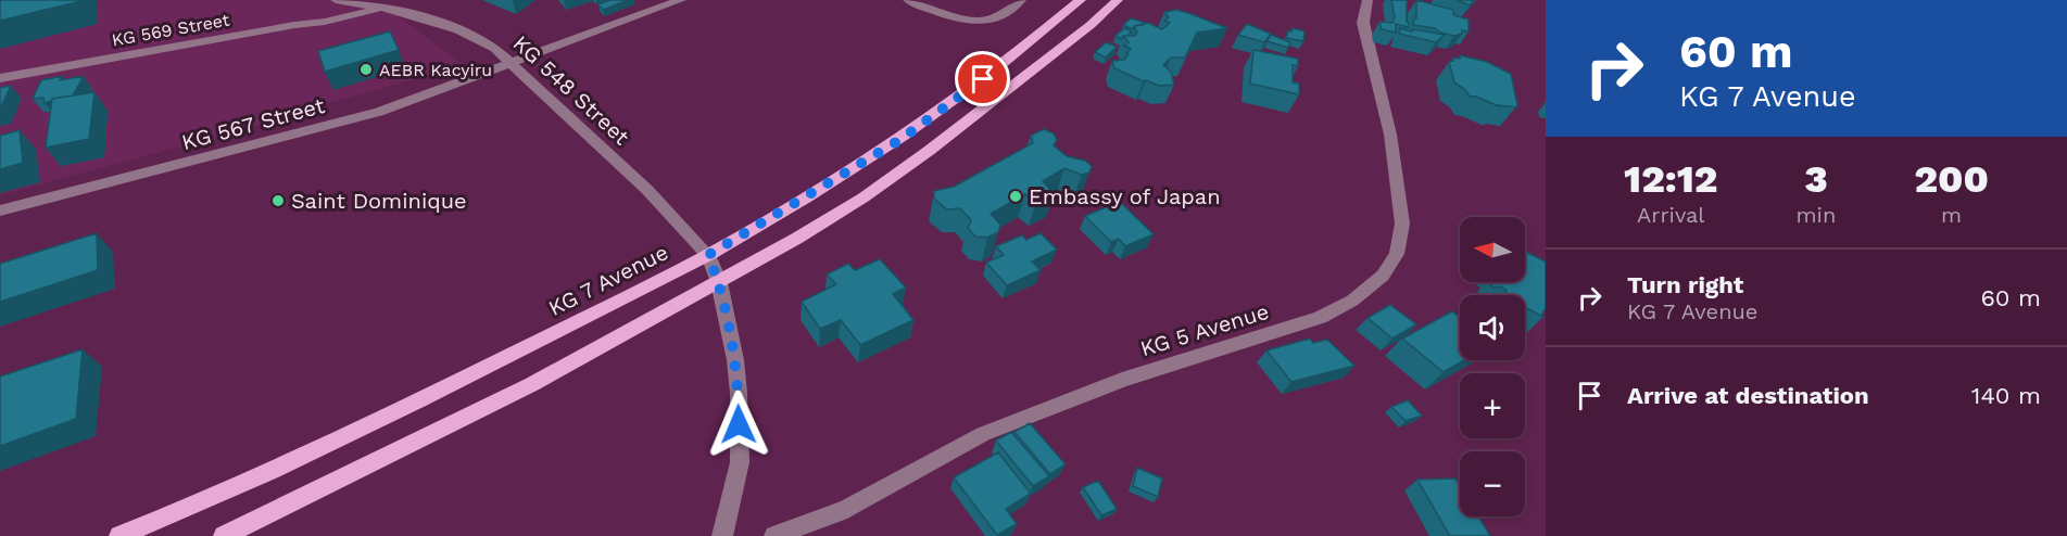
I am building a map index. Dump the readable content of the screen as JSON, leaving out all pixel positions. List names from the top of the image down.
{
  "streets": {
    "main road": ["KG 7 Avenue"],
    "street": [
      "KG 569 Street",
      "KG 548 Street",
      "KG 567 Street",
      "KG 5 Avenue"
    ]
  },
  "crossings": [
    ["KG 569 Street", "KG 548 Street"],
    ["KG 548 Street", "KG 567 Street"],
    ["KG 548 Street", "KG 7 Avenue"]
  ],
  "places": ["AEBR Kacyiru", "Embassy of Japan", "Saint Dominique"],
  "north": "left",
  "page": {
    "turn": ["60 m", "KG 7 Avenue"],
    "eta": [
      "12:12",
      "Arrival",
      "3",
      "min",
      "200",
      "m"
    ],
    "map_buttons": ["+", "−"],
    "list": [
      {
        "name": "Turn right",
        "note": "KG 7 Avenue",
        "value": "60 m"
      },
      {
        "name": "Arrive at destination",
        "value": "140 m"
      }
    ]
  }
}
